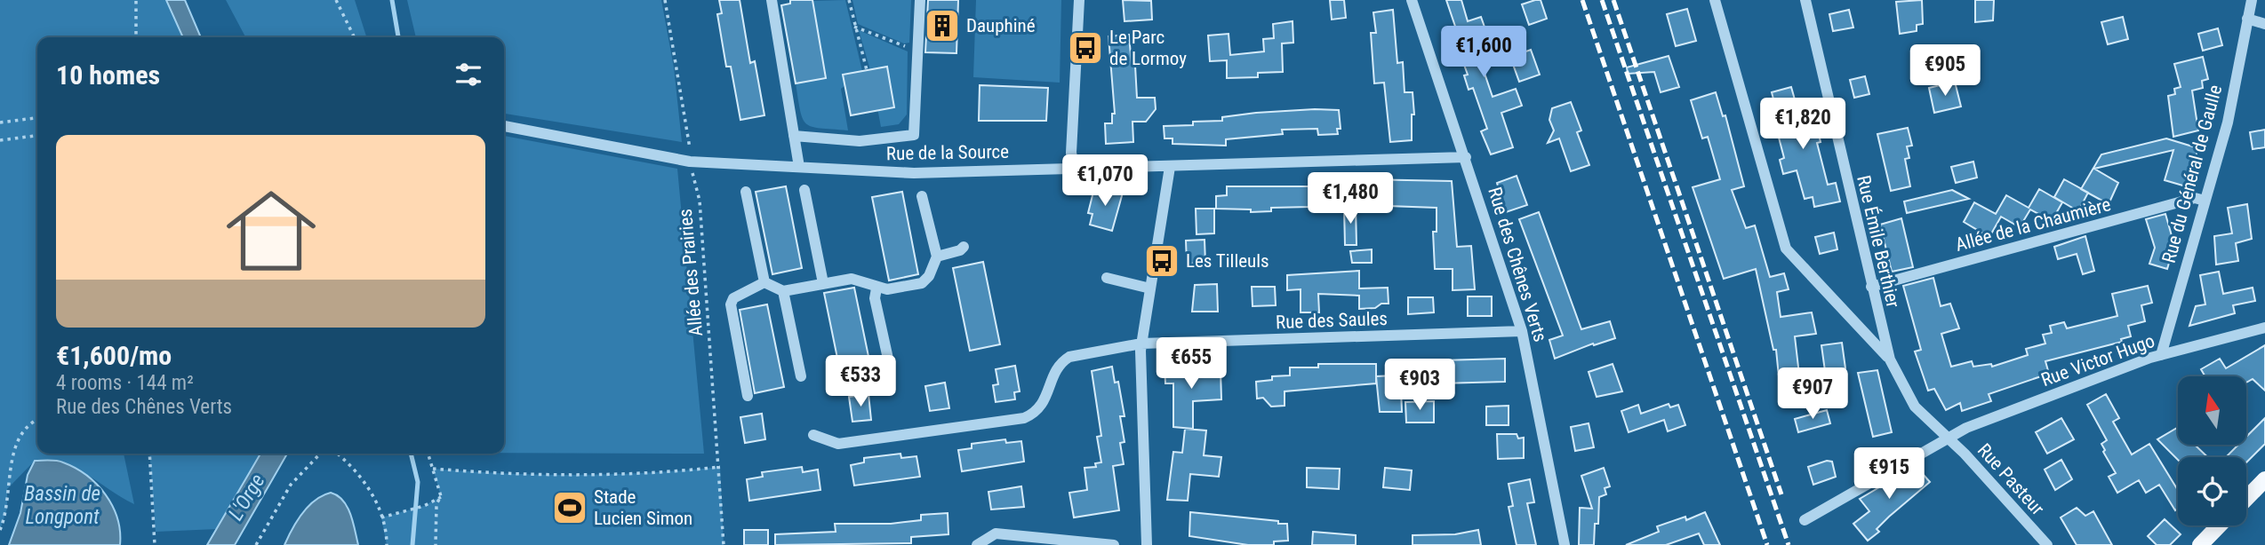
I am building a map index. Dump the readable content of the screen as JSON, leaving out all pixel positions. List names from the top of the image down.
{
  "streets": {
    "street": [
      "Rue de la Source",
      "Rue du Général de Gaulle",
      "Allée de la Chaumière",
      "Rue Émile Berthier",
      "Rue des Chênes Verts",
      "Rue des Saules",
      "Rue Victor Hugo",
      "Rue Pasteur"
    ],
    "path": ["Allée des Prairies"]
  },
  "crossings": [
    ["Rue de la Source", "Rue des Chênes Verts"],
    ["Rue de la Source", "Allée des Prairies"],
    ["Rue du Général de Gaulle", "Allée de la Chaumière"],
    ["Rue du Général de Gaulle", "Rue Victor Hugo"],
    ["Allée de la Chaumière", "Rue Émile Berthier"],
    ["Rue Émile Berthier", "Rue Victor Hugo"],
    ["Rue Émile Berthier", "Rue Pasteur"],
    ["Rue des Chênes Verts", "Rue des Saules"],
    ["Rue Victor Hugo", "Rue Pasteur"]
  ],
  "water": ["Bassin de Longpont", "L'Orge"],
  "places": {
    "building": ["Dauphiné"],
    "bus stop": ["Le Parc de Lormoy", "Les Tilleuls"],
    "sports": ["Stade Lucien Simon"]
  },
  "north": "top",
  "page": {
    "price": [
      "€1,600",
      "€905",
      "€1,820",
      "€1,070",
      "€1,480",
      "€655",
      "€533",
      "€903",
      "€907",
      "€915"
    ],
    "heading": "10 homes",
    "list": [
      {
        "name": "€1,600/mo",
        "note": "4 rooms · 144 m² · Rue des Chênes Verts"
      }
    ]
  }
}
